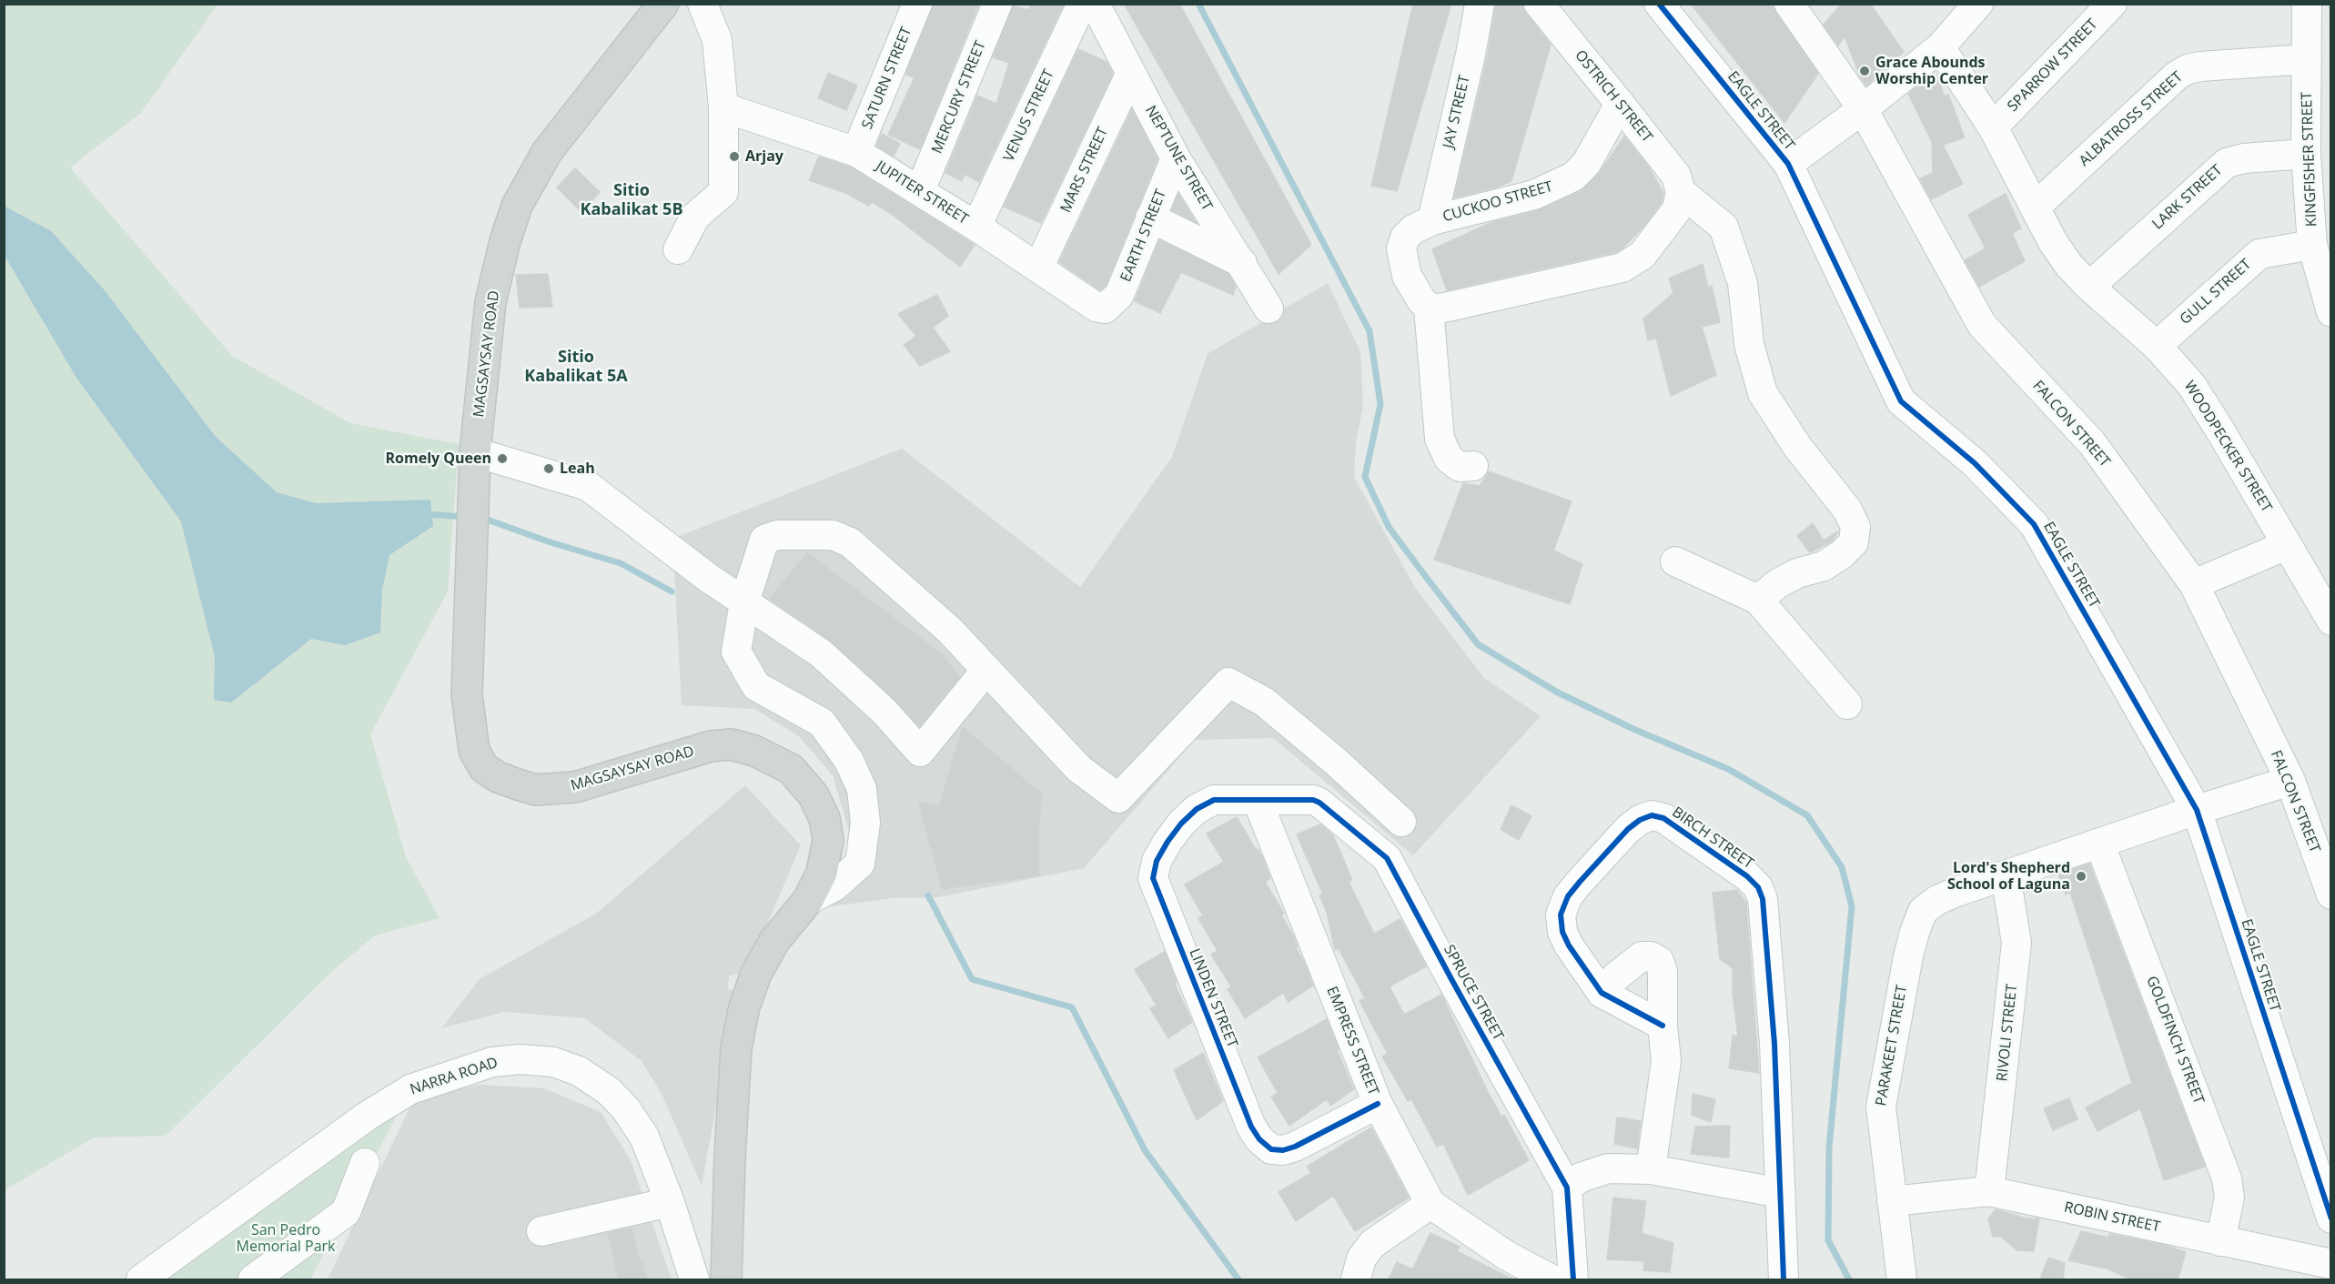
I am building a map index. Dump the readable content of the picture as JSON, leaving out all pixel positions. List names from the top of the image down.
{
  "streets": {
    "main road": ["MAGSAYSAY ROAD"],
    "street": [
      "SPARROW STREET",
      "SATURN STREET",
      "OSTRICH STREET",
      "MERCURY STREET",
      "EAGLE STREET",
      "JAY STREET",
      "VENUS STREET",
      "ALBATROSS STREET",
      "NEPTUNE STREET",
      "KINGFISHER STREET",
      "MARS STREET",
      "JUPITER STREET",
      "LARK STREET",
      "CUCKOO STREET",
      "EARTH STREET",
      "GULL STREET",
      "FALCON STREET",
      "WOODPECKER STREET",
      "BIRCH STREET",
      "SPRUCE STREET",
      "LINDEN STREET",
      "RIVOLI STREET",
      "GOLDFINCH STREET",
      "EMPRESS STREET",
      "PARAKEET STREET",
      "NARRA ROAD",
      "ROBIN STREET"
    ]
  },
  "crossings": [
    ["SPARROW STREET", "WOODPECKER STREET"],
    ["SATURN STREET", "JUPITER STREET"],
    ["OSTRICH STREET", "CUCKOO STREET"],
    ["MERCURY STREET", "JUPITER STREET"],
    ["JAY STREET", "CUCKOO STREET"],
    ["VENUS STREET", "JUPITER STREET"],
    ["ALBATROSS STREET", "KINGFISHER STREET"],
    ["ALBATROSS STREET", "WOODPECKER STREET"],
    ["NEPTUNE STREET", "MARS STREET"],
    ["NEPTUNE STREET", "EARTH STREET"],
    ["KINGFISHER STREET", "LARK STREET"],
    ["KINGFISHER STREET", "GULL STREET"],
    ["MARS STREET", "JUPITER STREET"],
    ["JUPITER STREET", "EARTH STREET"],
    ["LARK STREET", "WOODPECKER STREET"],
    ["GULL STREET", "WOODPECKER STREET"],
    ["SPRUCE STREET", "LINDEN STREET"],
    ["SPRUCE STREET", "EMPRESS STREET"],
    ["LINDEN STREET", "EMPRESS STREET"],
    ["RIVOLI STREET", "PARAKEET STREET"],
    ["RIVOLI STREET", "ROBIN STREET"],
    ["GOLDFINCH STREET", "ROBIN STREET"],
    ["PARAKEET STREET", "ROBIN STREET"]
  ],
  "districts": ["Sitio Kabalikat 5B", "Sitio Kabalikat 5A"],
  "parks": ["San Pedro Memorial Park"],
  "places": [
    "Grace Abounds Worship Center",
    "Arjay",
    "Romely Queen",
    "Leah",
    "Lord's Shepherd School of Laguna"
  ]
}
